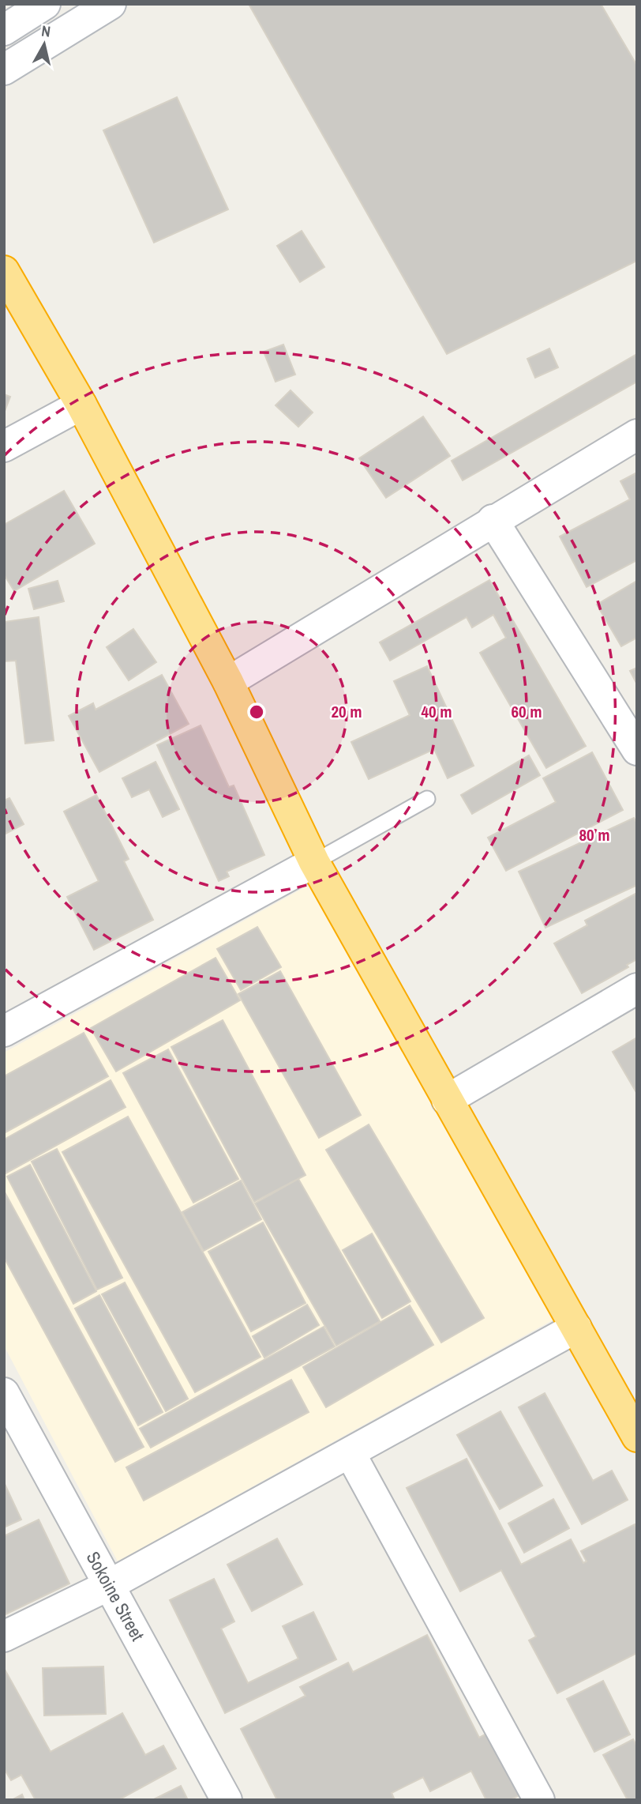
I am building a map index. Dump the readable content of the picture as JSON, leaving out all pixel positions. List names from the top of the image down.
{
  "streets": {
    "street": ["Sokoine Street"]
  },
  "north": "top",
  "rings": [
    "20 m",
    "40 m",
    "60 m",
    "80 m"
  ]
}
